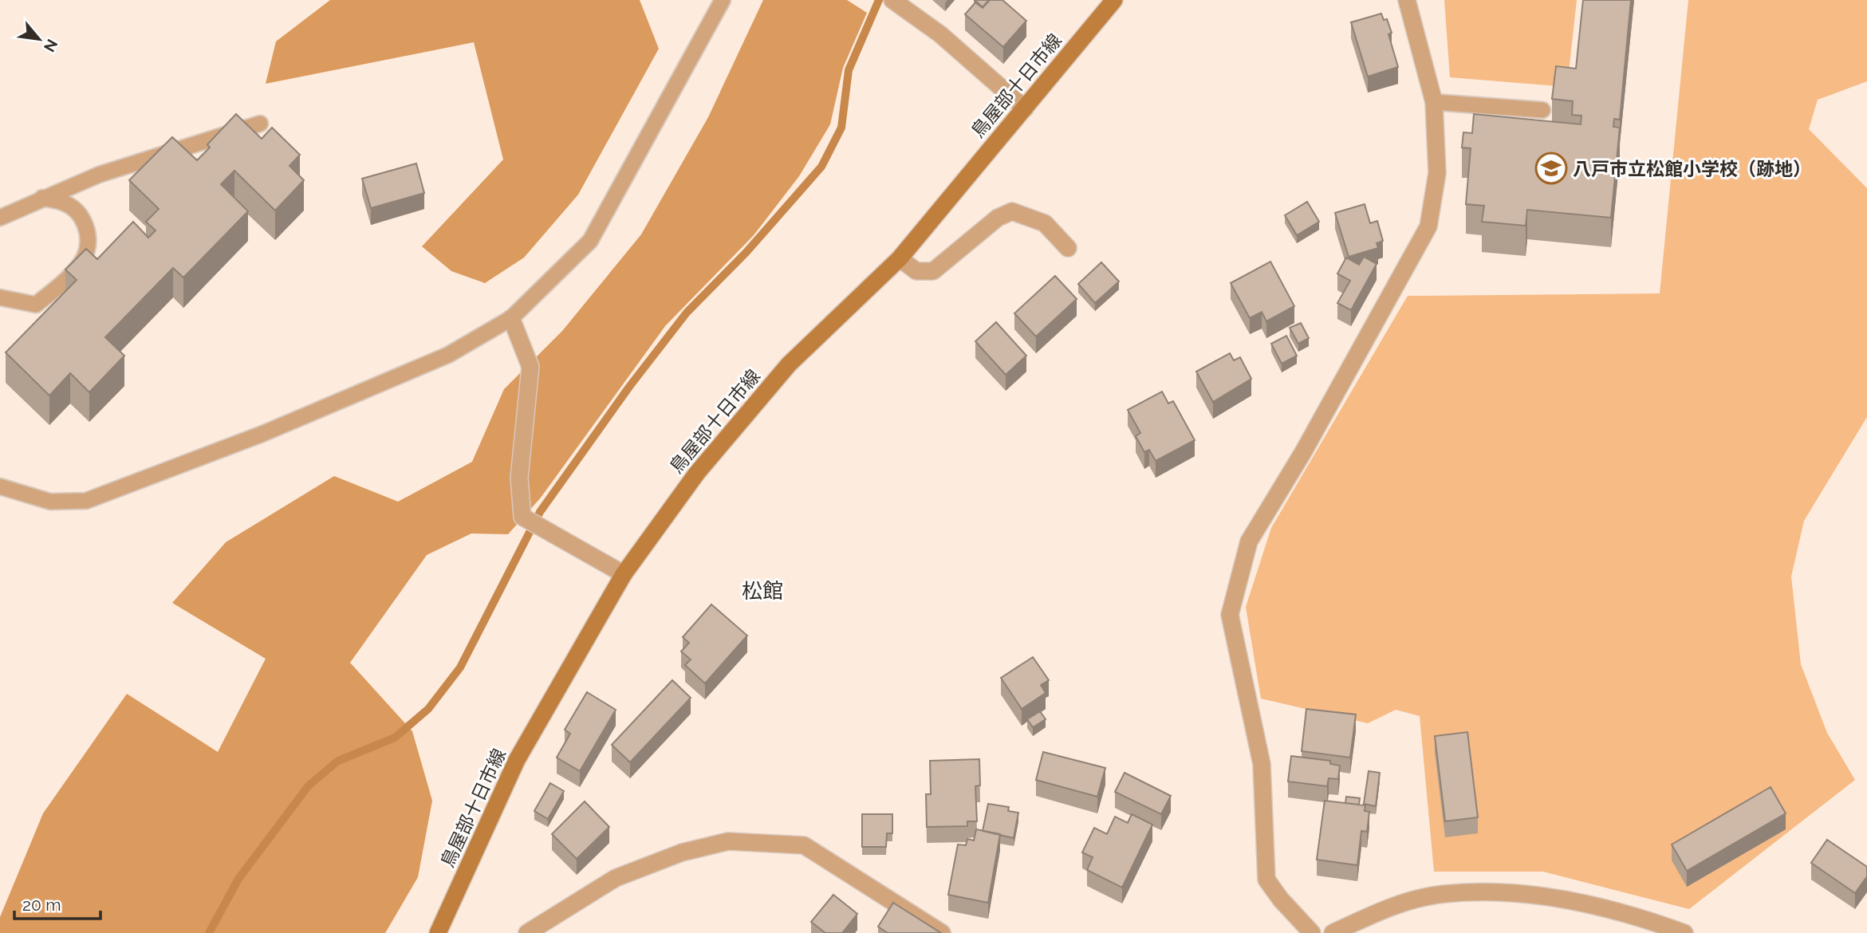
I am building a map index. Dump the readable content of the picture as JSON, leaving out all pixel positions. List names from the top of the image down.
{
  "streets": {
    "main road": ["鳥屋部十日市線"]
  },
  "districts": ["松館"],
  "places": {
    "school or university": ["八戸市立松館小学校（跡地）"]
  },
  "scale_bar": "20 m",
  "north": "bottom right"
}
